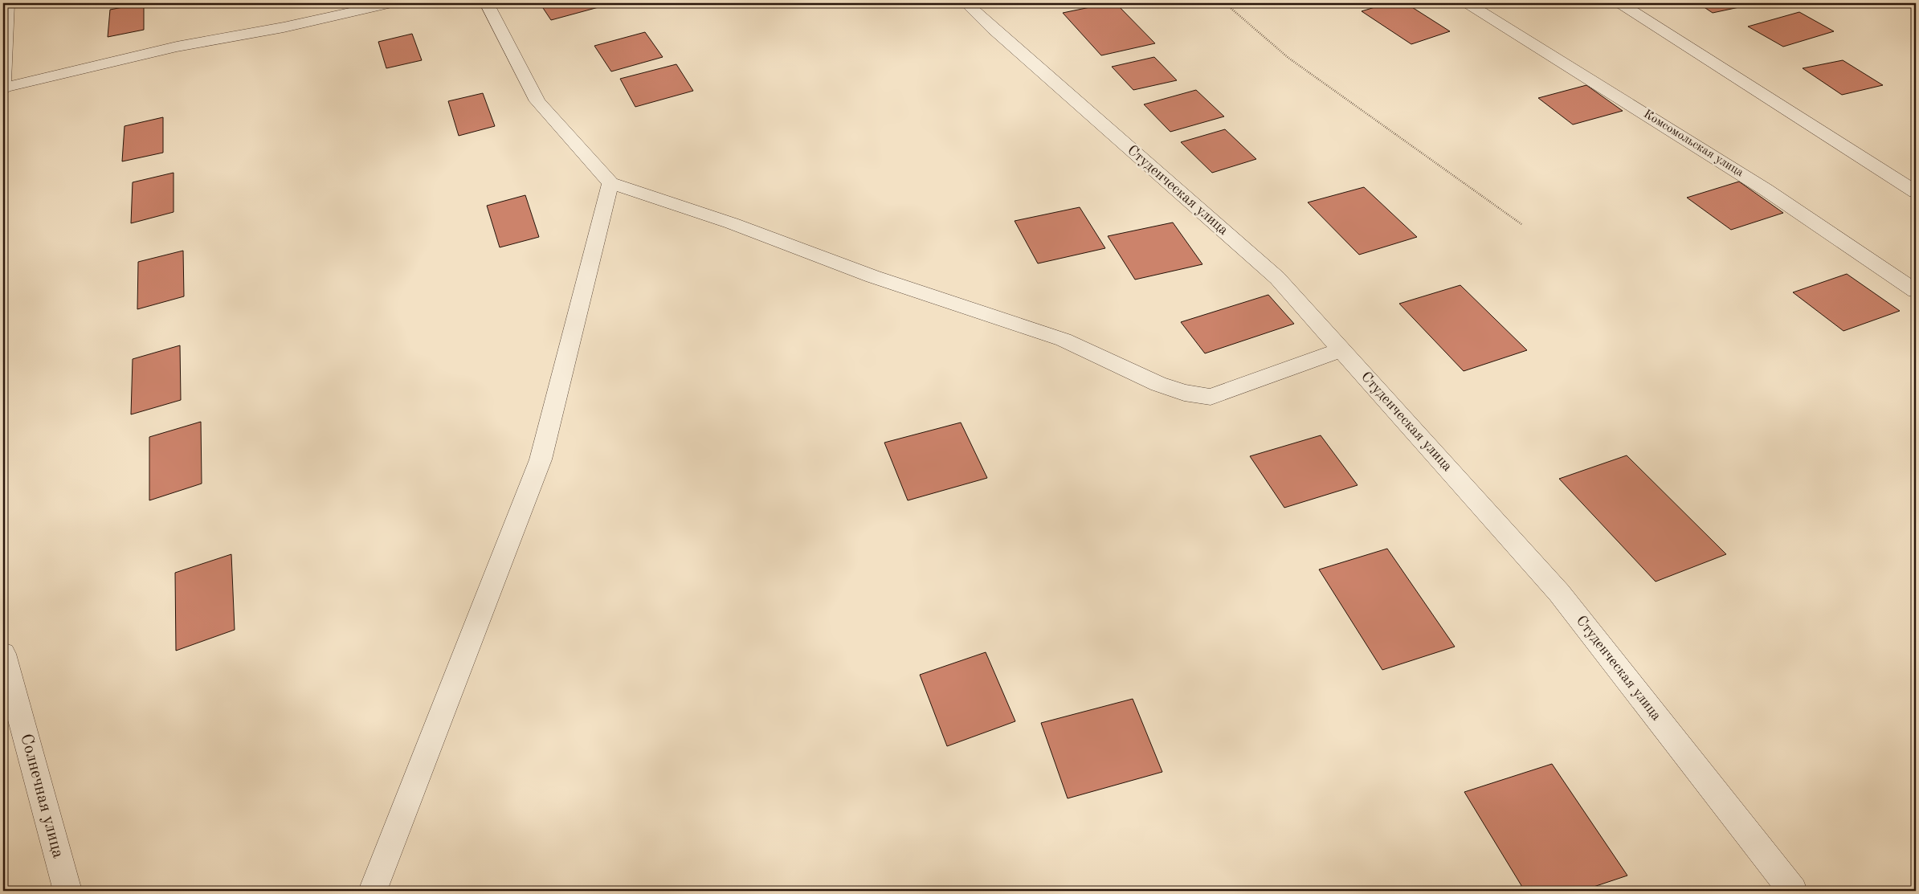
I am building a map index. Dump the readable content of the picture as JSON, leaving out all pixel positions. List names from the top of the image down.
{
  "streets": {
    "street": ["Комсомольская улица", "Студенческая улица", "Солнечная улица"]
  }
}
